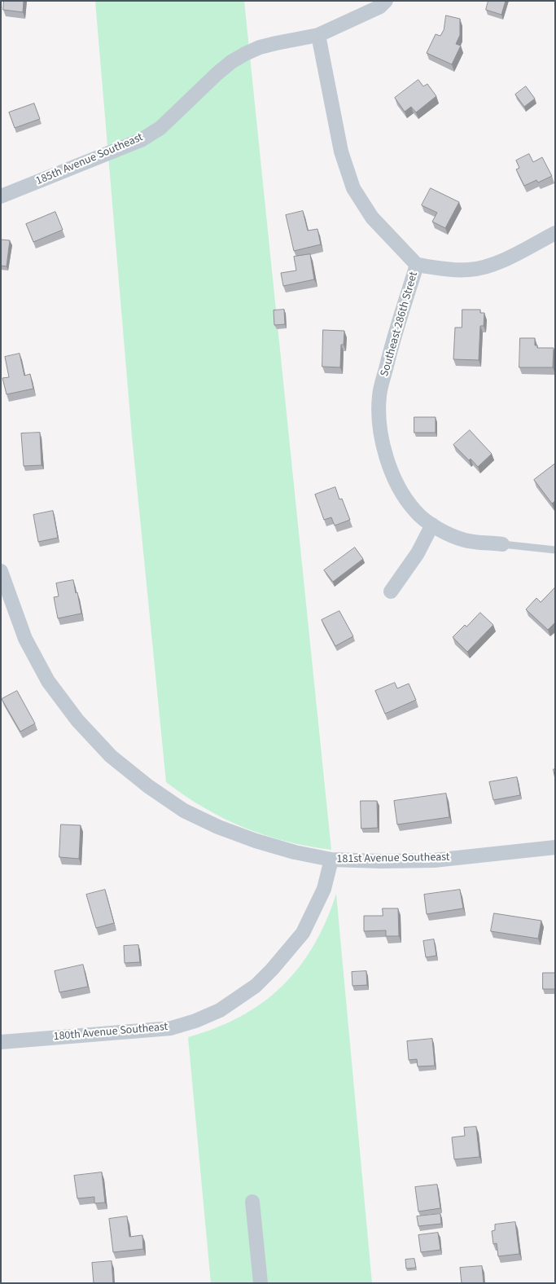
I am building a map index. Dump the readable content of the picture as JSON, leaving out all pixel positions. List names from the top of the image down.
{
  "streets": {
    "street": [
      "185th Avenue Southeast",
      "Southeast 286th Street",
      "181st Avenue Southeast",
      "180th Avenue Southeast"
    ]
  },
  "crossings": [
    ["185th Avenue Southeast", "Southeast 286th Street"],
    ["181st Avenue Southeast", "180th Avenue Southeast"]
  ]
}
